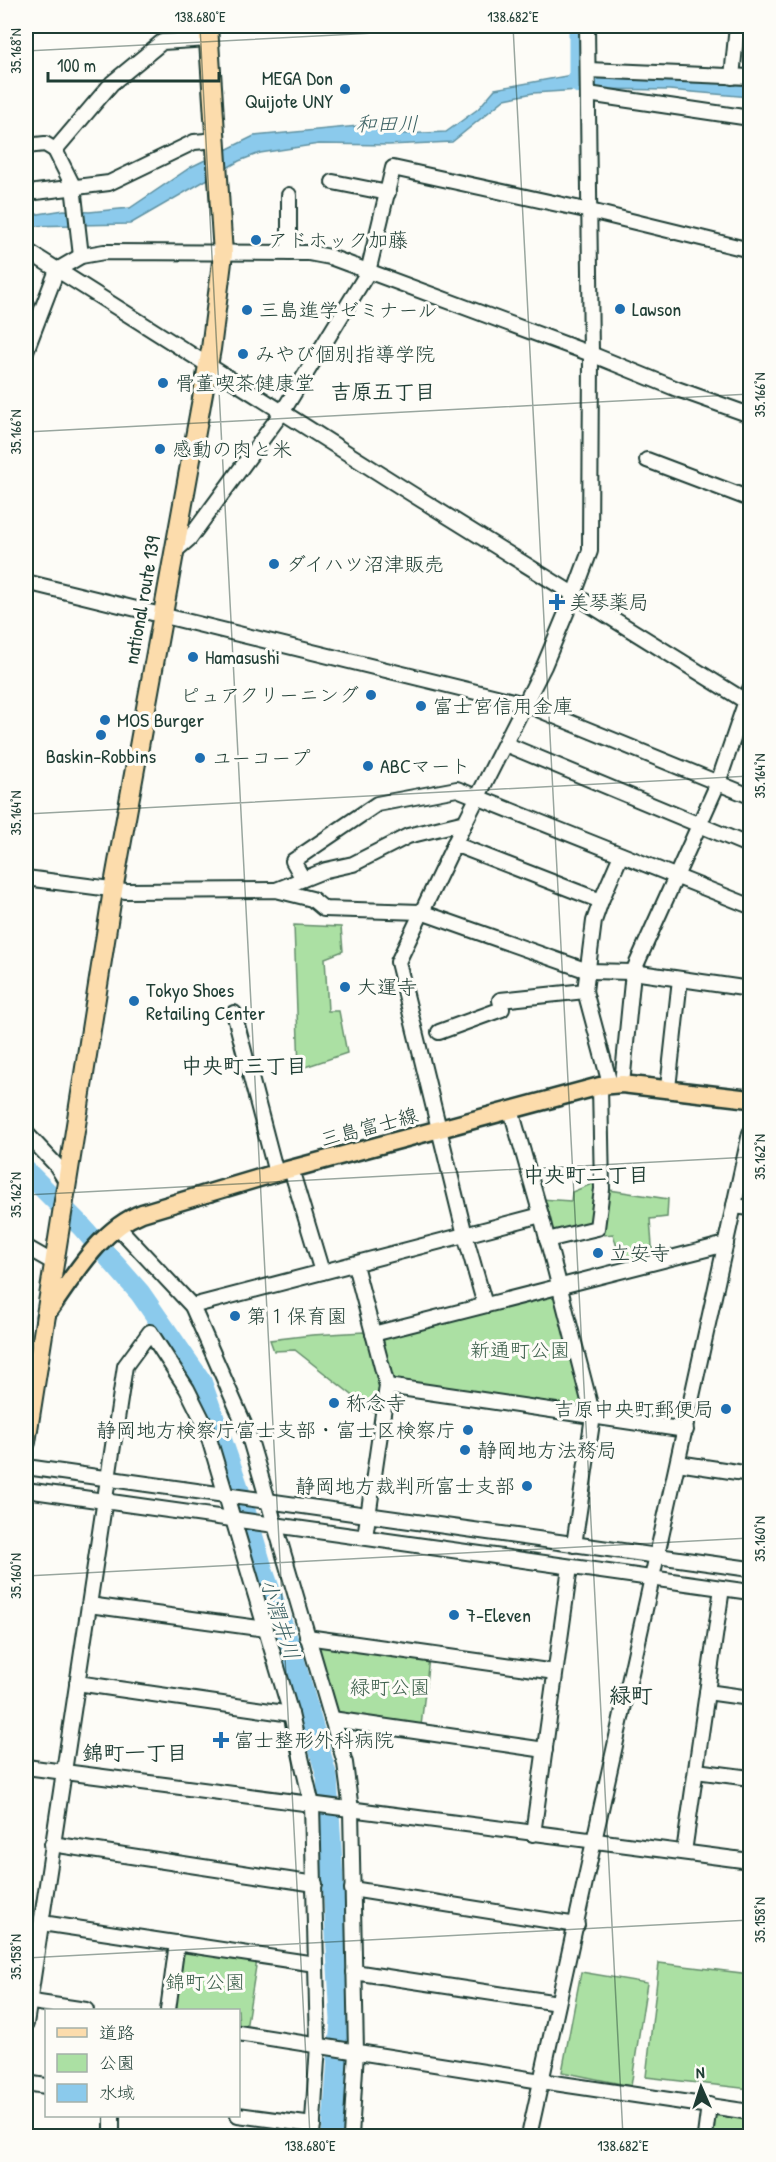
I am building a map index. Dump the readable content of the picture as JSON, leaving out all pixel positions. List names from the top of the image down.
{
  "streets": {
    "highway": ["national route 139"],
    "main road": ["三島富士線"]
  },
  "districts": [
    "吉原五丁目",
    "中央町三丁目",
    "中央町二丁目",
    "緑町",
    "錦町一丁目"
  ],
  "water": ["和田川", "小潤井川"],
  "parks": ["新通町公園", "緑町公園", "錦町公園"],
  "places": {
    "other": [
      "MEGA Don Quijote UNY",
      "アドホック加藤",
      "Lawson",
      "三島進学ゼミナール",
      "みやび個別指導学院",
      "骨董喫茶健康堂",
      "感動の肉と米",
      "ダイハツ沼津販売",
      "Hamasushi",
      "ピュアクリーニング",
      "富士宮信用金庫",
      "MOS Burger",
      "Baskin-Robbins",
      "ユーコープ",
      "ABCマート",
      "大運寺",
      "Tokyo Shoes Retailing Center",
      "立安寺",
      "第１保育園",
      "称念寺",
      "吉原中央町郵便局",
      "静岡地方検察庁富士支部・富士区検察庁",
      "静岡地方法務局",
      "静岡地方裁判所富士支部",
      "7-Eleven"
    ],
    "health": ["美琴薬局", "富士整形外科病院"]
  },
  "legend": ["道路", "公園", "水域"],
  "scale_bar": "100 m",
  "north": "top",
  "coordinates": [
    "138.680°E",
    "138.682°E",
    "35.168°N",
    "35.166°N",
    "35.164°N",
    "35.162°N",
    "35.160°N",
    "35.158°N"
  ]
}
